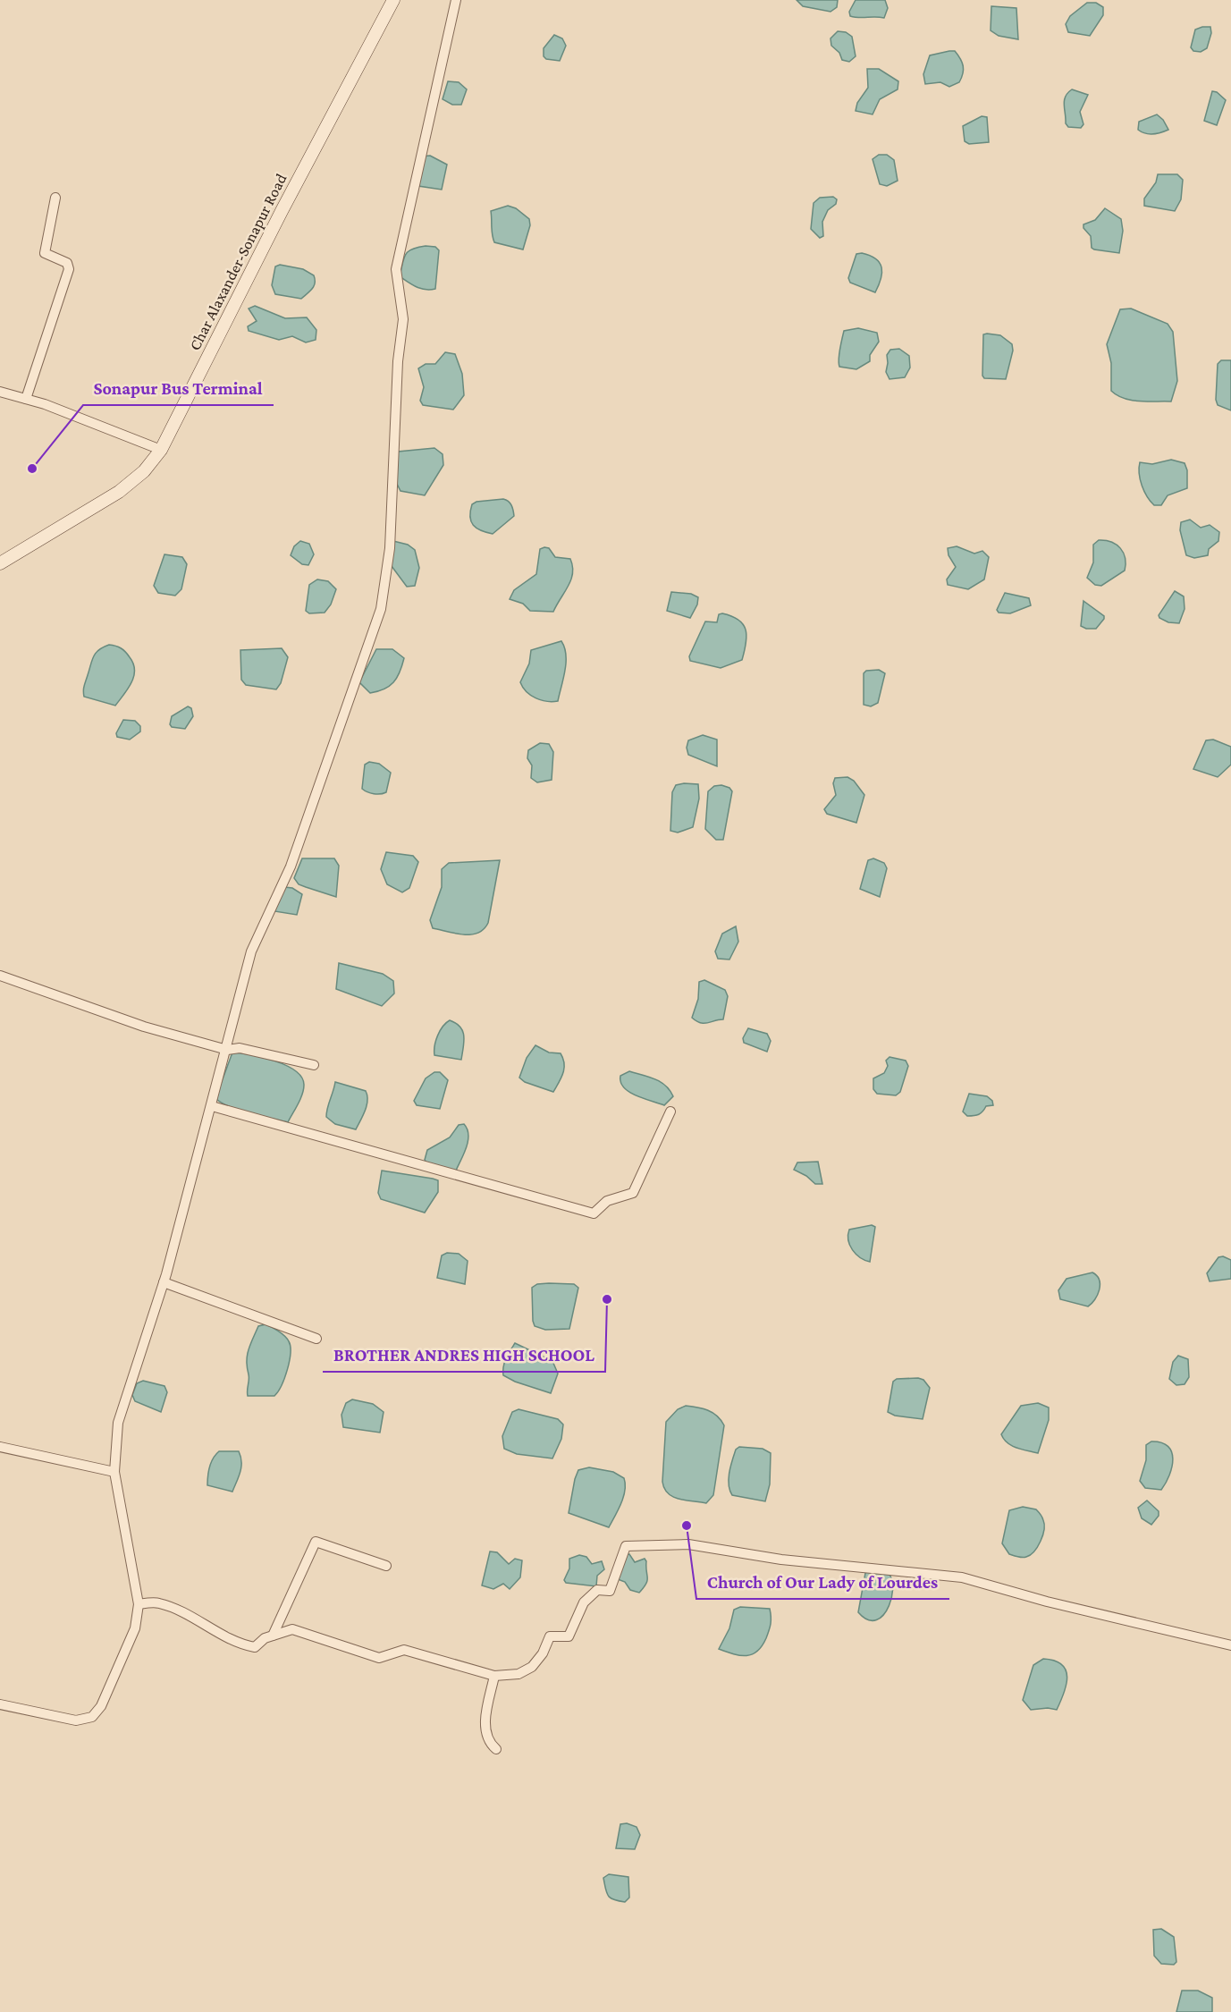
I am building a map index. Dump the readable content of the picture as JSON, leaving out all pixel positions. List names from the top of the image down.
{
  "streets": {
    "main road": ["Char Alaxander-Sonapur Road"]
  },
  "places": ["Sonapur Bus Terminal", "BROTHER ANDRES HIGH SCHOOL", "Church of Our Lady of Lourdes"]
}
